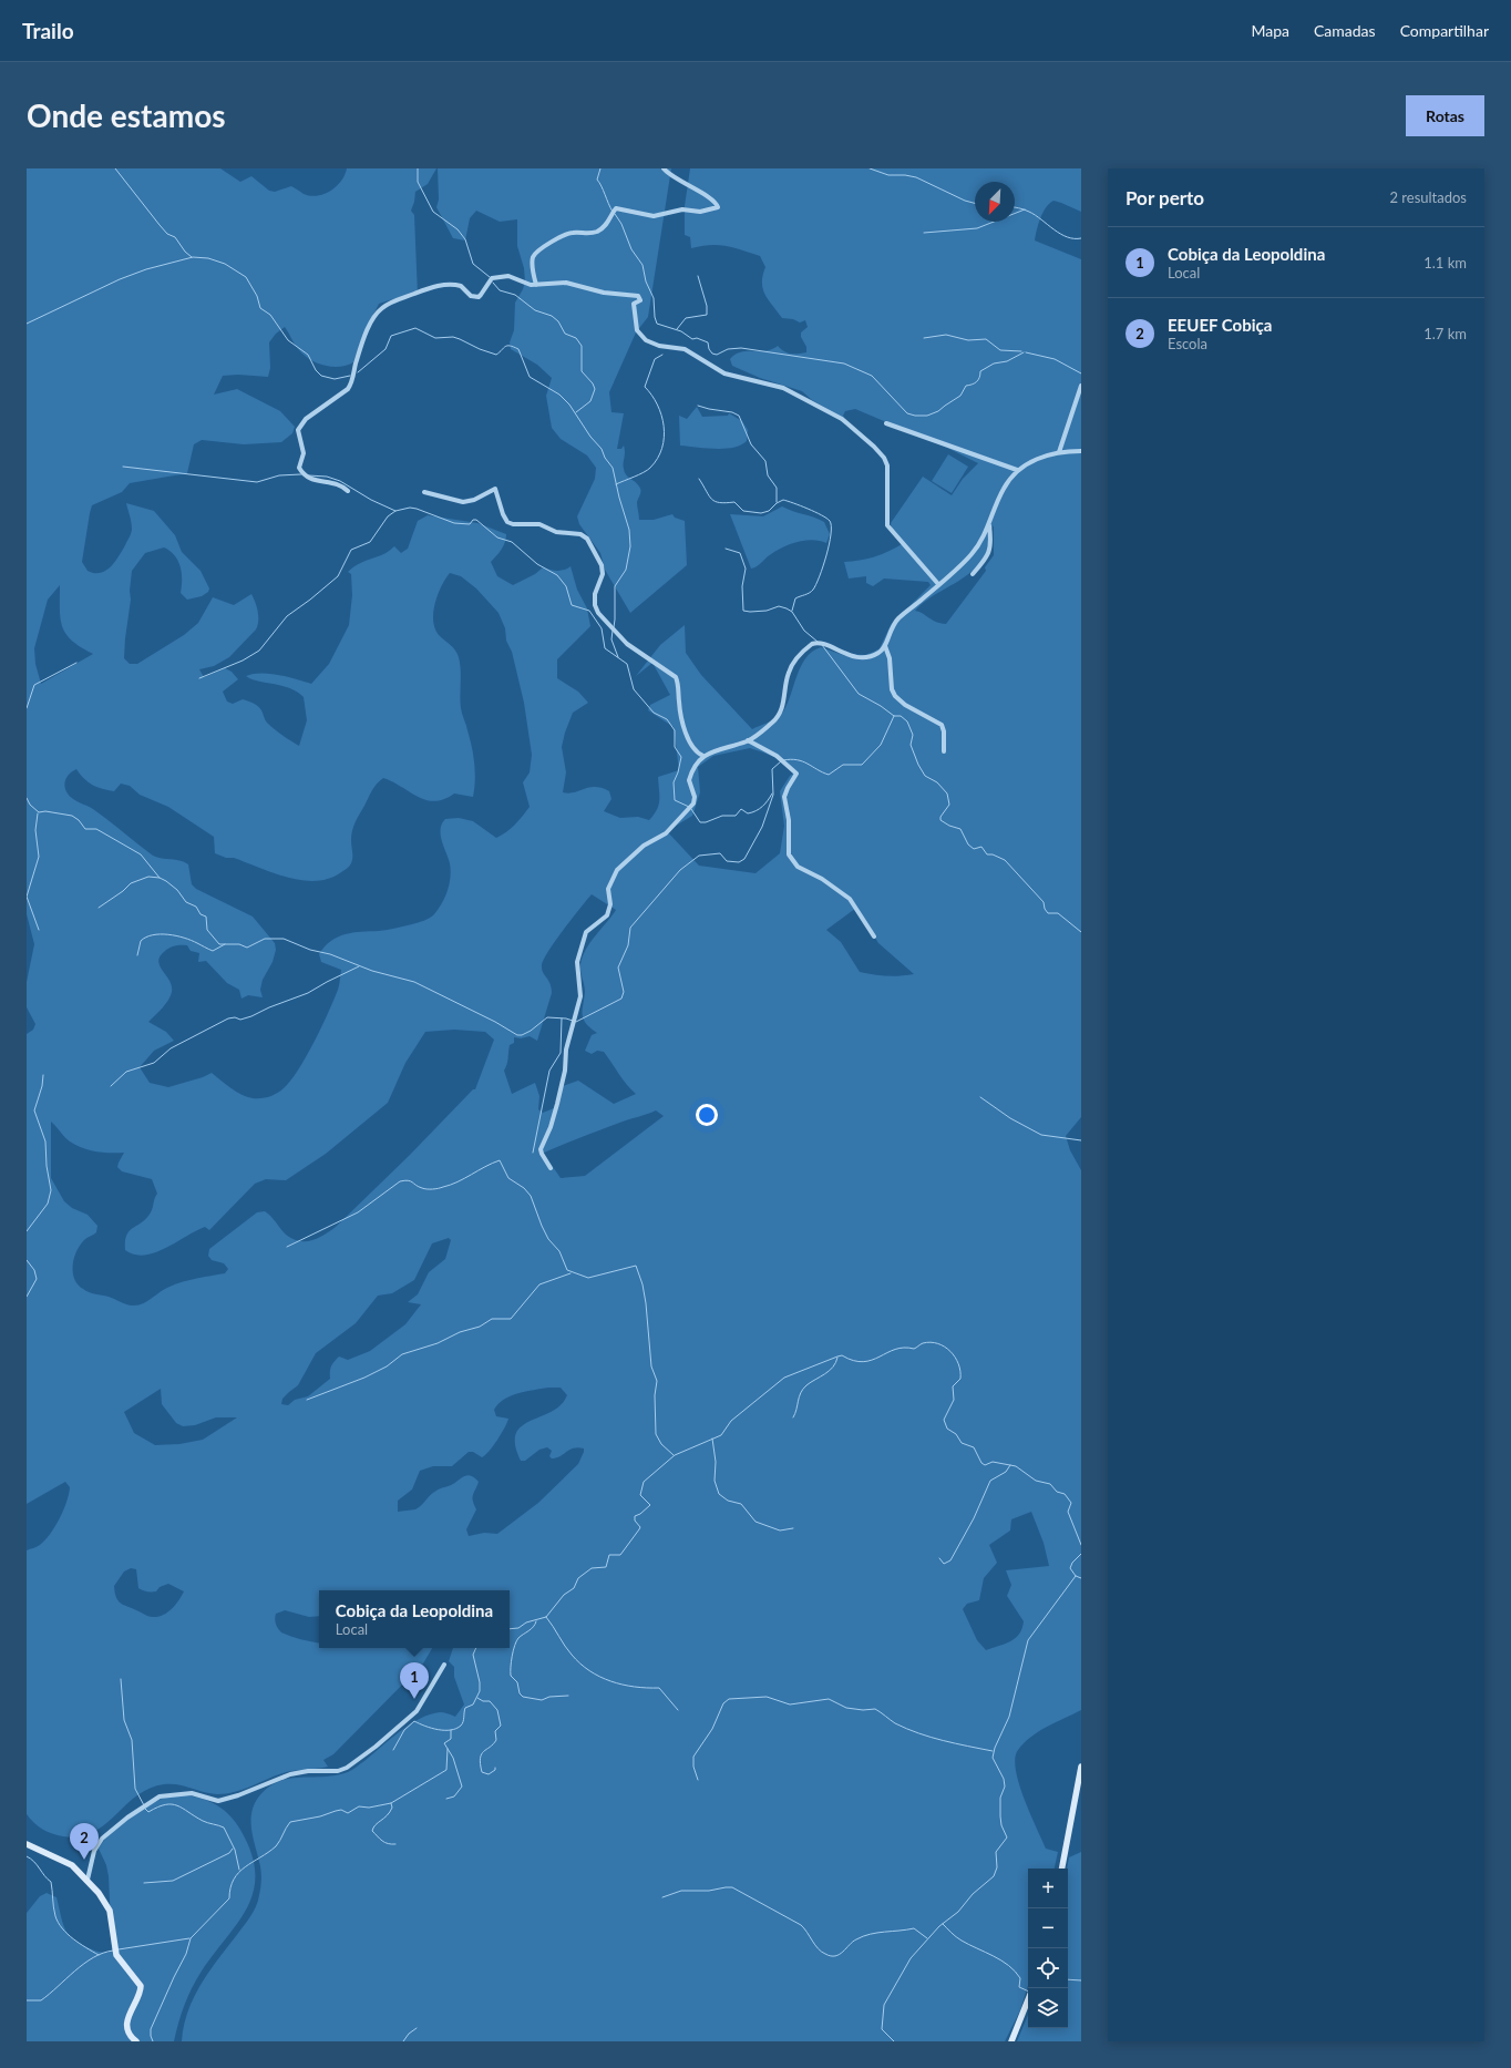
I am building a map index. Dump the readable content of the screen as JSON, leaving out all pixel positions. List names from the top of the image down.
{
  "north": "bottom left",
  "page": {
    "header": "Trailo",
    "nav": ["Mapa", "Camadas", "Compartilhar"],
    "buttons": "Rotas",
    "title": "Onde estamos",
    "heading": ["Por perto", "2 resultados"],
    "list": [
      {
        "mark": "1",
        "name": "Cobiça da Leopoldina",
        "note": "Local",
        "value": "1.1 km"
      },
      {
        "mark": "2",
        "name": "EEUEF Cobiça",
        "note": "Escola",
        "value": "1.7 km"
      }
    ],
    "popup": ["Cobiça da Leopoldina", "Local"],
    "pins": ["1", "2"],
    "map_buttons": ["+", "−"]
  }
}
